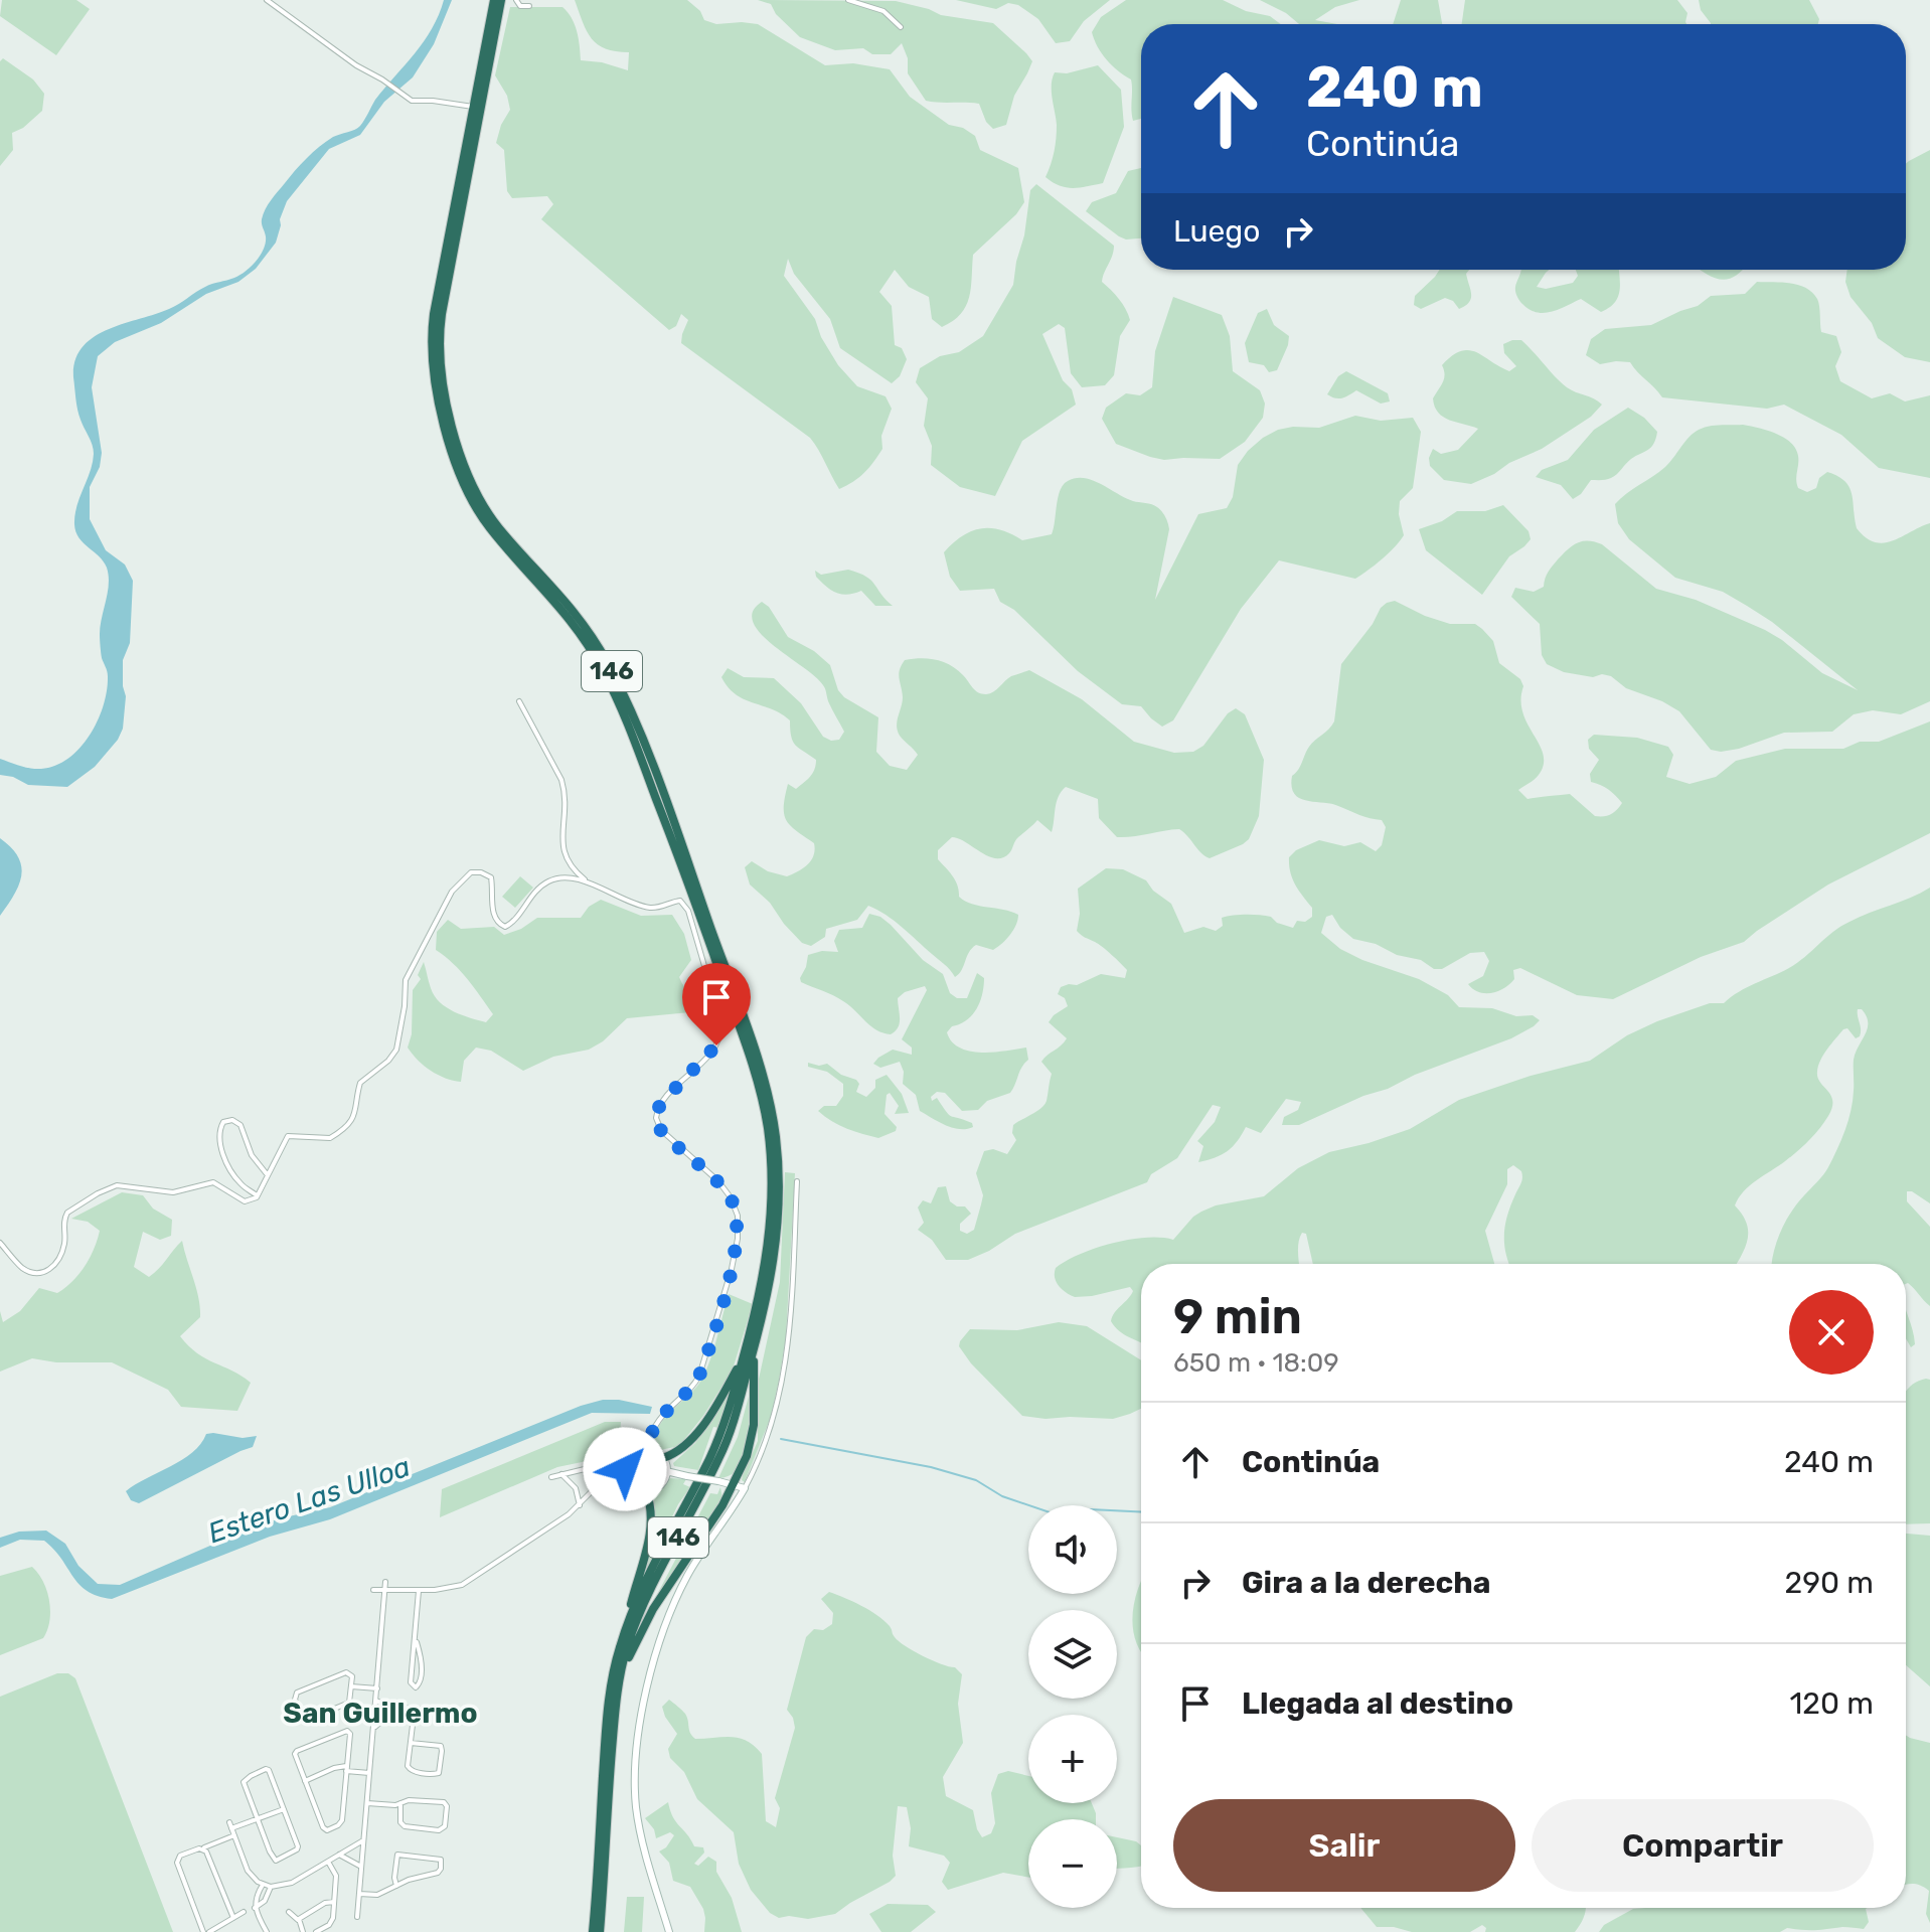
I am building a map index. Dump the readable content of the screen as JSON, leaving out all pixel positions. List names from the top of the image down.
{
  "streets": {
    "highway": ["146"]
  },
  "districts": ["San Guillermo"],
  "water": ["Estero Las Ulloa"],
  "page": {
    "turn": ["240 m", "Continúa"],
    "then": "Luego",
    "heading": ["9 min", "650 m · 18:09"],
    "list": [
      {
        "name": "Continúa",
        "value": "240 m"
      },
      {
        "name": "Gira a la derecha",
        "value": "290 m"
      },
      {
        "name": "Llegada al destino",
        "value": "120 m"
      }
    ],
    "map_buttons": ["+", "−"],
    "buttons": ["Salir", "Compartir"]
  }
}
